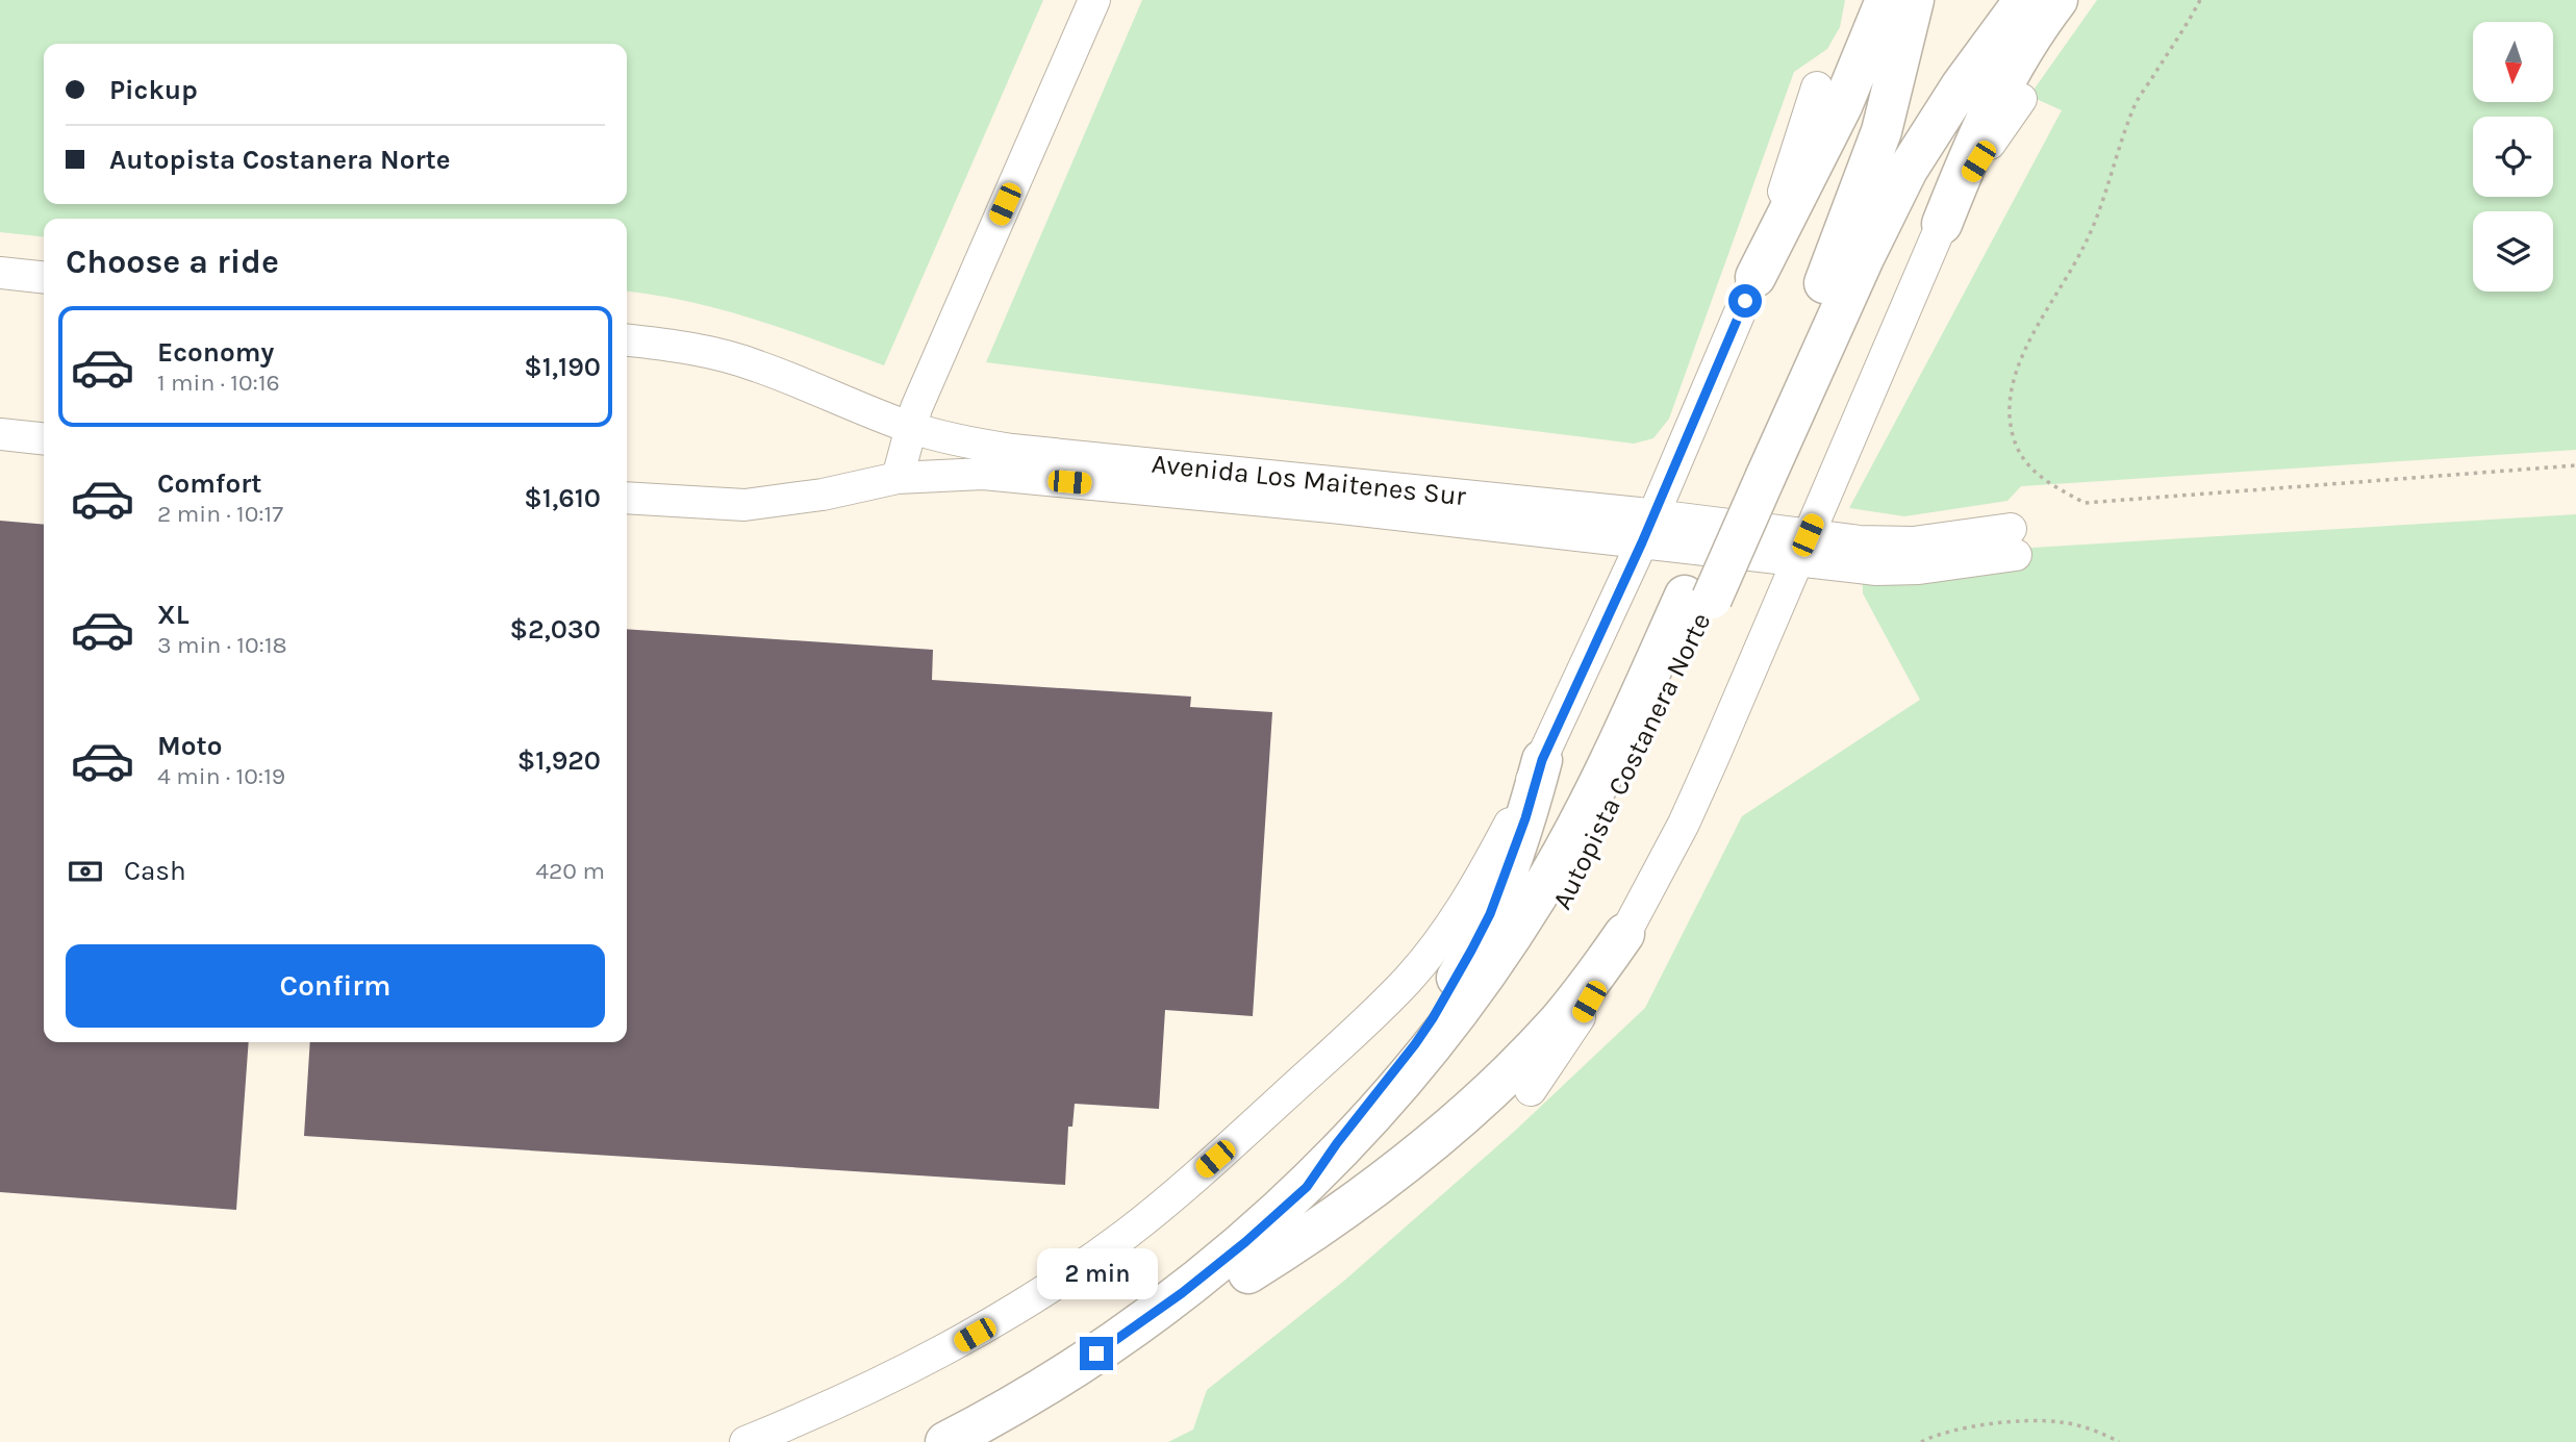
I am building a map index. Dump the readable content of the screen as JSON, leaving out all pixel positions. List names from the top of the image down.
{
  "streets": {
    "highway": ["Autopista Costanera Norte"],
    "street": ["Avenida Los Maitenes Sur"]
  },
  "north": "bottom",
  "page": {
    "banner": ["Pickup", "Autopista Costanera Norte"],
    "heading": "Choose a ride",
    "list": [
      {
        "name": "Economy",
        "note": "1 min · 10:16",
        "value": "$1,190"
      },
      {
        "name": "Comfort",
        "note": "2 min · 10:17",
        "value": "$1,610"
      },
      {
        "name": "XL",
        "note": "3 min · 10:18",
        "value": "$2,030"
      },
      {
        "name": "Moto",
        "note": "4 min · 10:19",
        "value": "$1,920"
      }
    ],
    "pay": ["Cash", "420 m"],
    "buttons": "Confirm",
    "bubble": "2 min"
  }
}
